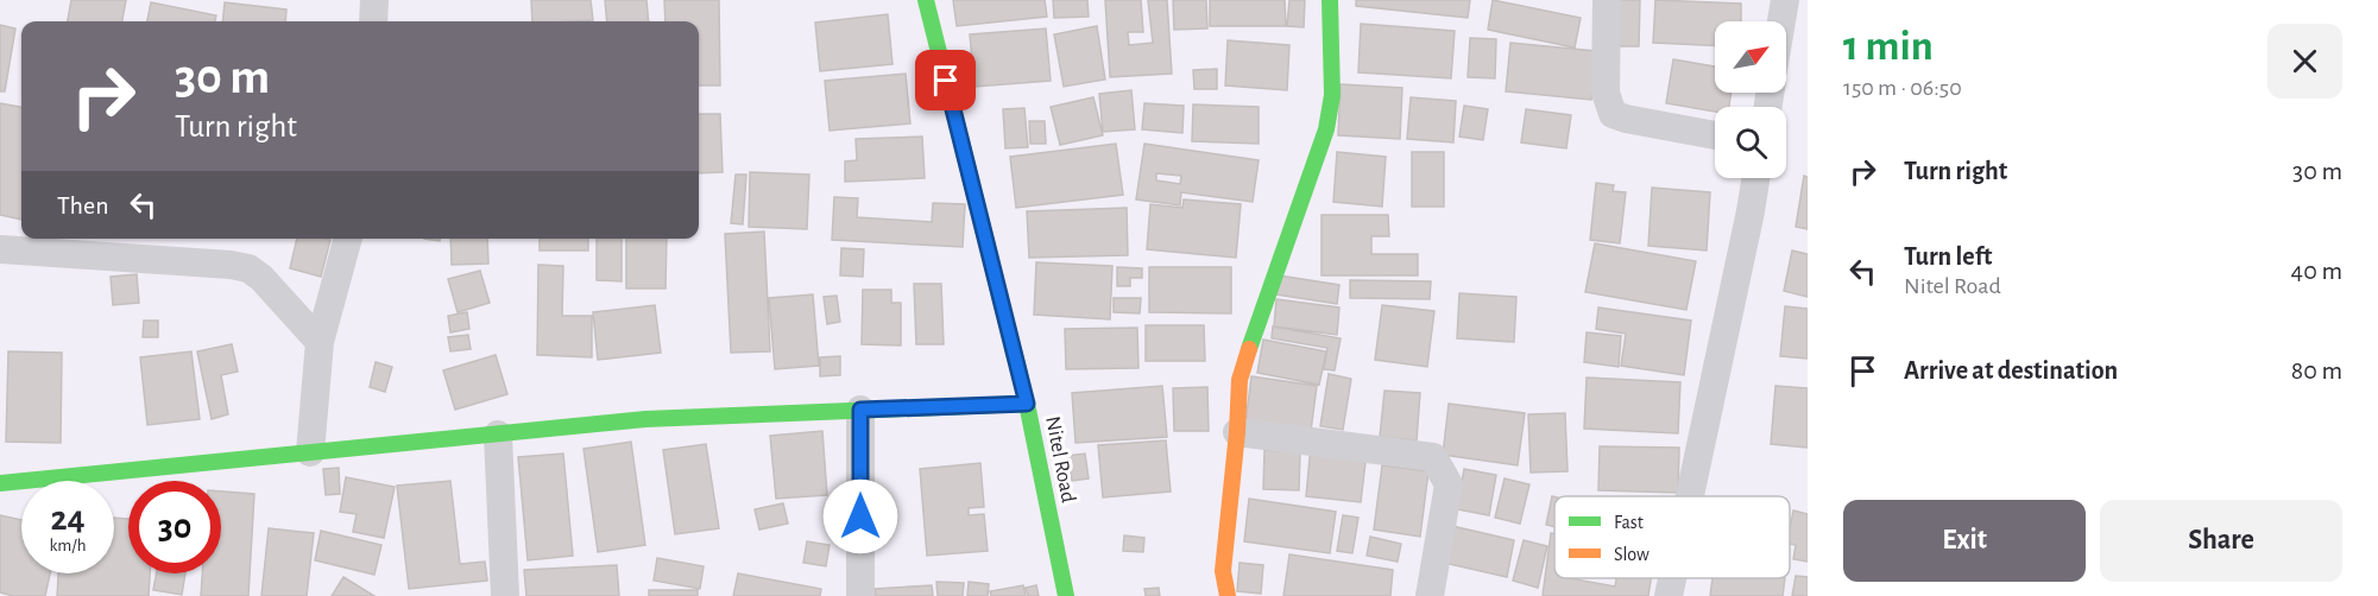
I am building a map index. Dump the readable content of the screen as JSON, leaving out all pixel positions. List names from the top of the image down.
{
  "streets": {
    "street": ["Nitel Road"]
  },
  "legend": ["Fast", "Slow"],
  "north": "top right",
  "page": {
    "heading": ["1 min", "150 m · 06:50"],
    "turn": ["30 m", "Turn right"],
    "list": [
      {
        "name": "Turn right",
        "value": "30 m"
      },
      {
        "name": "Turn left",
        "note": "Nitel Road",
        "value": "40 m"
      },
      {
        "name": "Arrive at destination",
        "value": "80 m"
      }
    ],
    "then": "Then",
    "speed": "24 km/h",
    "limit": "30",
    "buttons": ["Exit", "Share"]
  }
}
